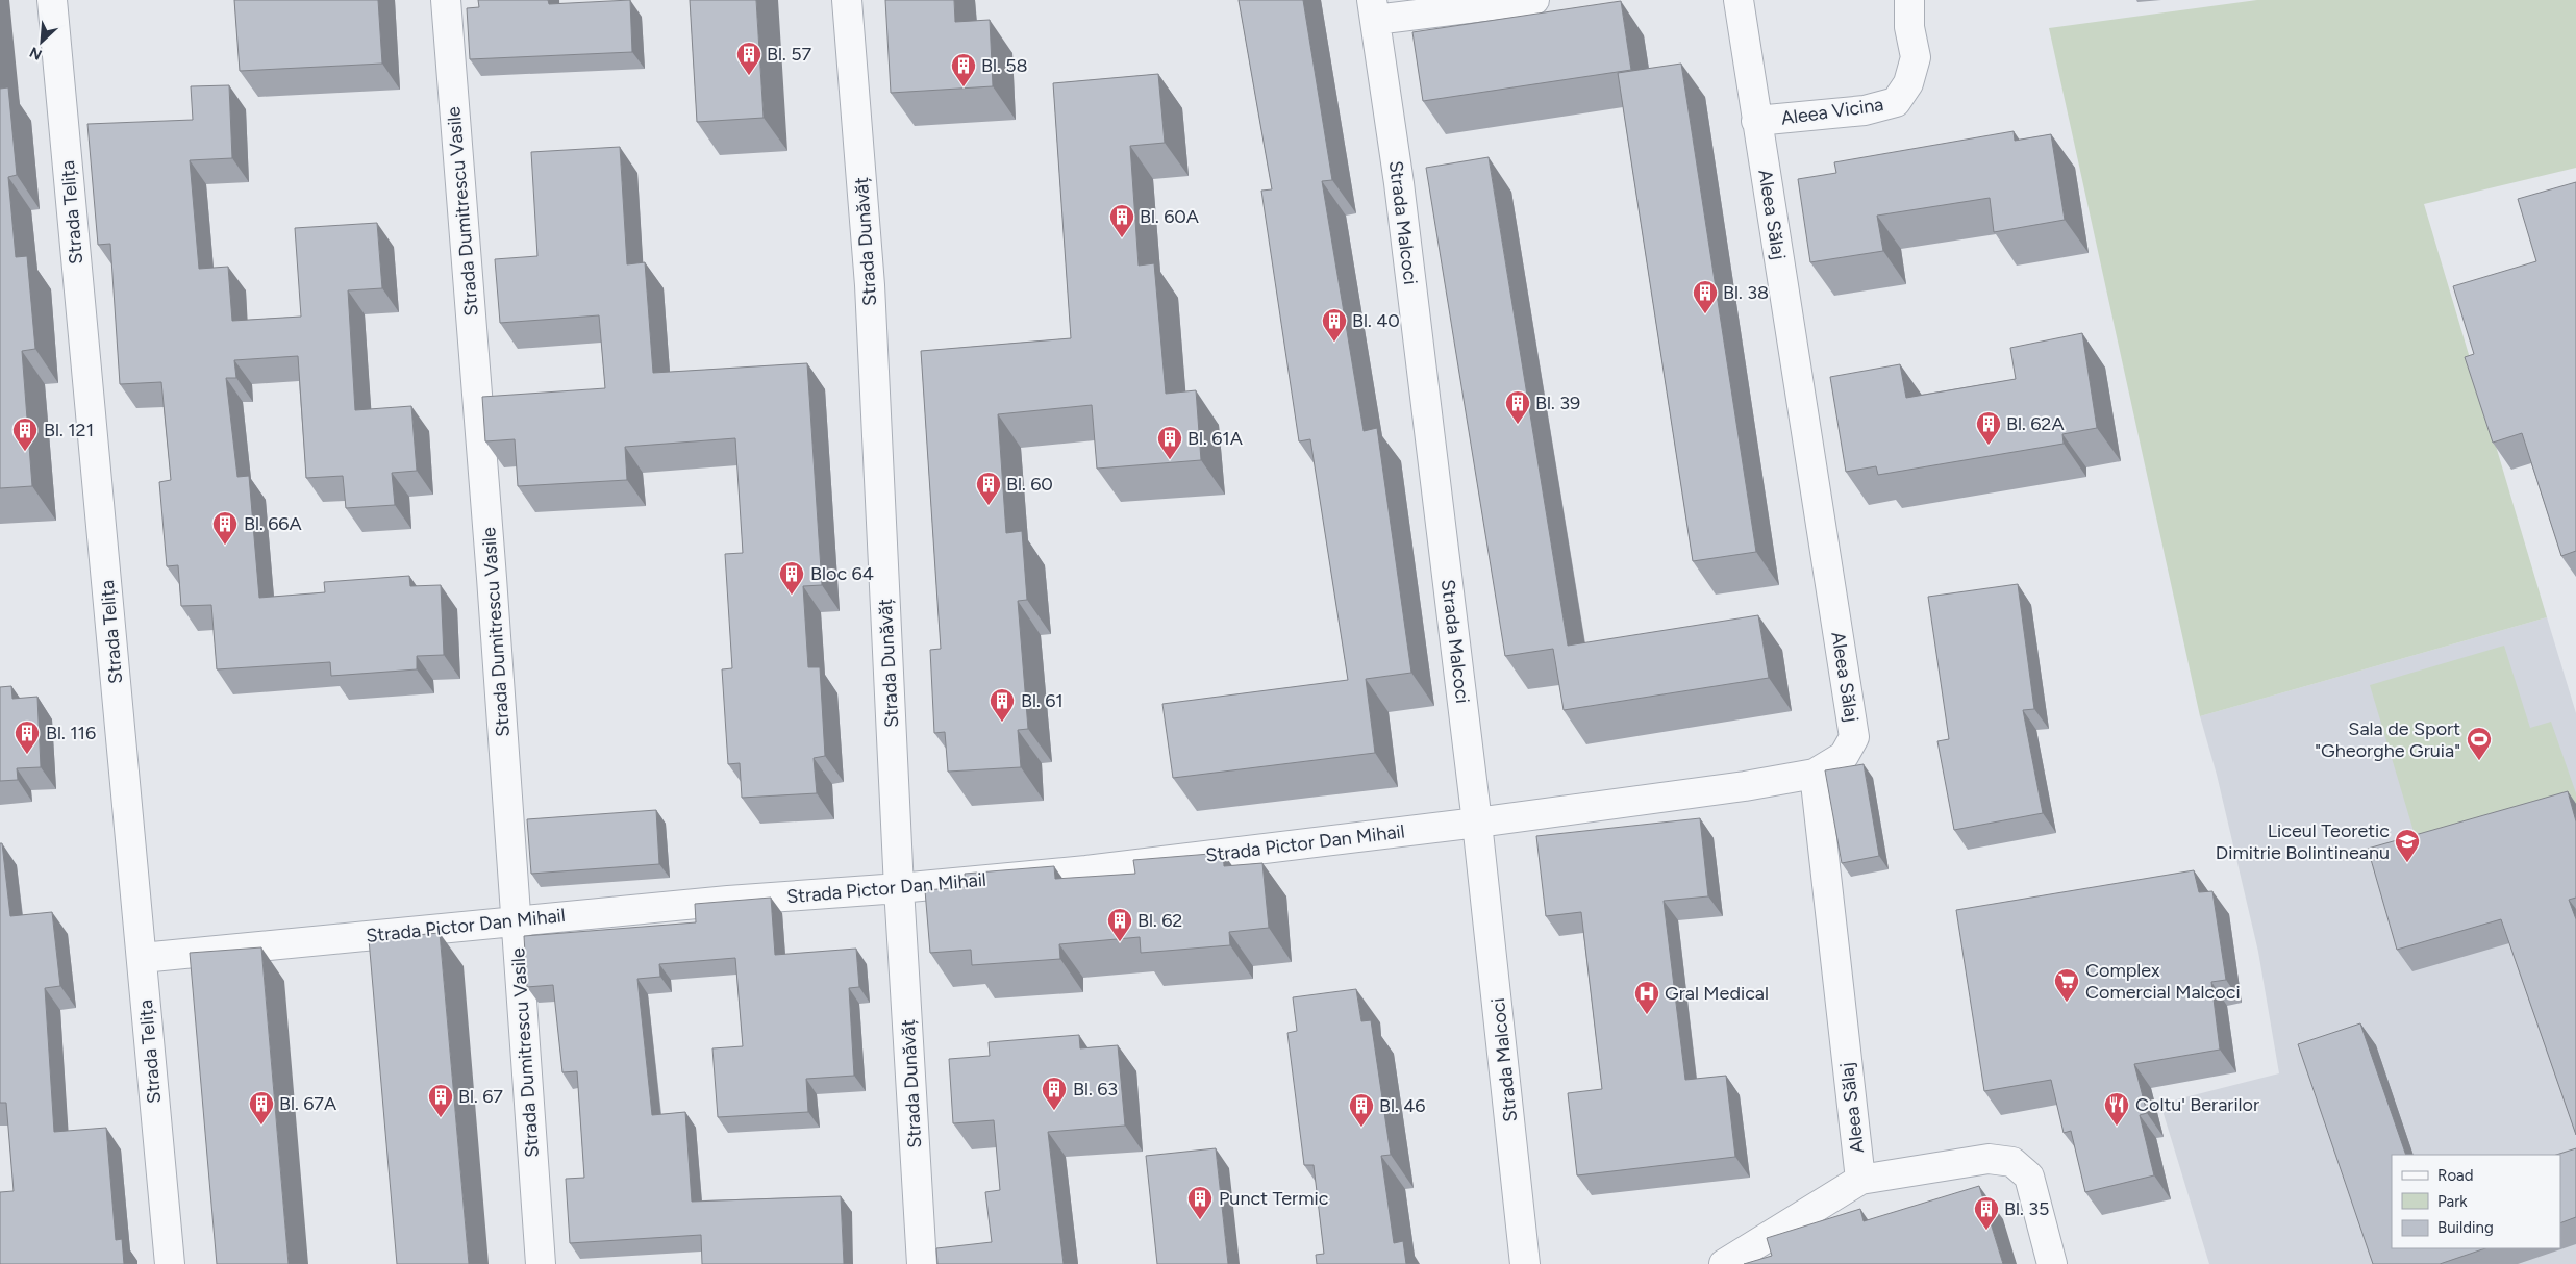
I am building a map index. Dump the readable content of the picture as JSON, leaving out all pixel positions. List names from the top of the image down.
{
  "streets": {
    "street": [
      "Aleea Vicina",
      "Strada Dumitrescu Vasile",
      "Strada Telița",
      "Aleea Sălaj",
      "Strada Malcoci",
      "Strada Dunăvăț",
      "Strada Pictor Dan Mihail"
    ]
  },
  "crossings": [
    ["Aleea Vicina", "Aleea Sălaj"],
    ["Strada Dumitrescu Vasile", "Strada Pictor Dan Mihail"],
    ["Strada Telița", "Strada Pictor Dan Mihail"],
    ["Aleea Sălaj", "Strada Pictor Dan Mihail"],
    ["Strada Malcoci", "Strada Pictor Dan Mihail"],
    ["Strada Dunăvăț", "Strada Pictor Dan Mihail"]
  ],
  "places": {
    "building": [
      "Bl. 57",
      "Bl. 58",
      "Bl. 60A",
      "Bl. 38",
      "Bl. 40",
      "Bl. 39",
      "Bl. 62A",
      "Bl. 121",
      "Bl. 61A",
      "Bl. 60",
      "Bl. 66A",
      "Bloc 64",
      "Bl. 61",
      "Bl. 116",
      "Bl. 62",
      "Bl. 63",
      "Bl. 67",
      "Bl. 67A",
      "Bl. 46",
      "Punct Termic",
      "Bl. 35"
    ],
    "sports": ["Sala de Sport \"Gheorghe Gruia\""],
    "school or university": ["Liceul Teoretic Dimitrie Bolintineanu"],
    "supermarket": ["Complex Comercial Malcoci"],
    "hospital": ["Gral Medical"],
    "restaurant": ["Coltu' Berarilor"]
  },
  "legend": ["Road", "Park", "Building"],
  "north": "bottom left"
}
